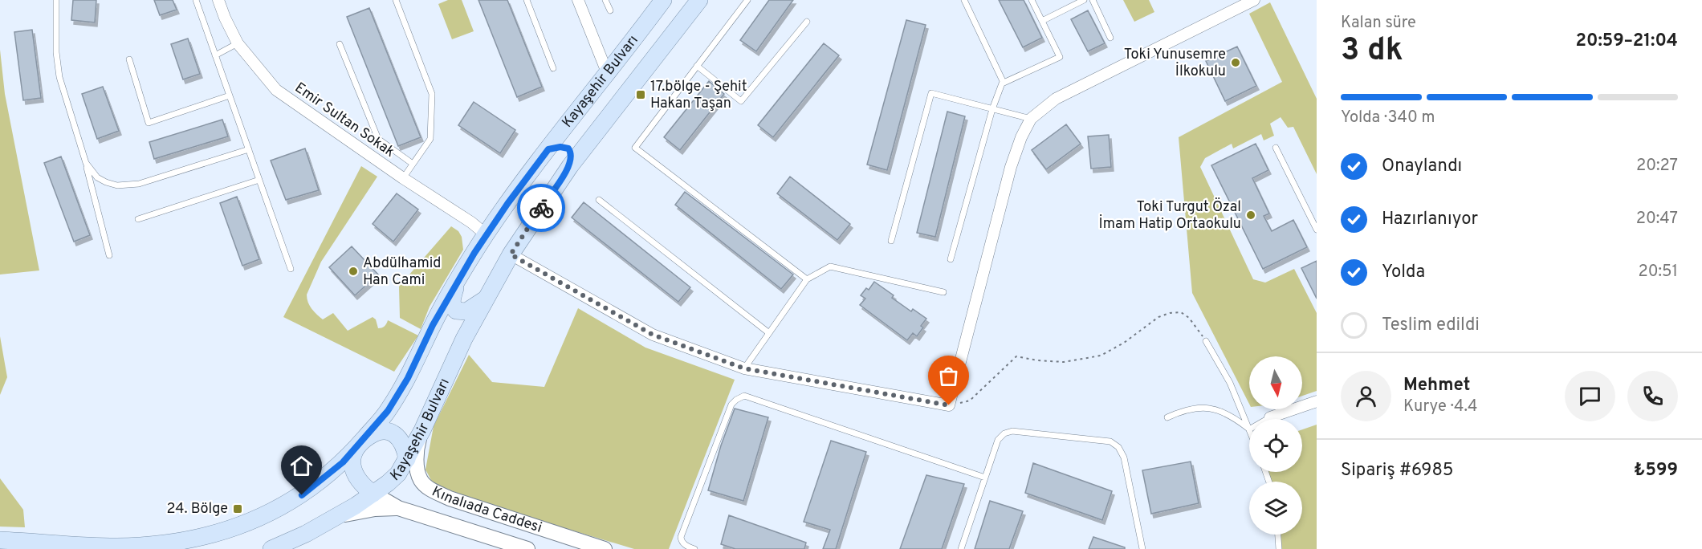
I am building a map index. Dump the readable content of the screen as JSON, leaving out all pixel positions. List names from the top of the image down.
{
  "streets": {
    "main road": ["Kayaşehir Bulvarı", "Kınalıada Caddesi"],
    "street": ["Emir Sultan Sokak"]
  },
  "crossings": [
    ["Kayaşehir Bulvarı", "Emir Sultan Sokak"],
    ["Kayaşehir Bulvarı", "Kınalıada Caddesi"]
  ],
  "places": {
    "other": ["Toki Yunusemre İlkokulu", "Toki Turgut Özal İmam Hatip Ortaokulu", "Abdülhamid Han Cami"],
    "transit": ["17.bölge - Şehit Hakan Taşan", "24. Bölge"]
  },
  "north": "bottom",
  "page": {
    "heading": ["3 dk", "Kalan süre", "20:59–21:04"],
    "panel": [
      "Mehmet",
      "Kurye · 4.4",
      "Sipariş #6985",
      "₺599"
    ],
    "bar": "Yolda · 340 m",
    "list": [
      ["Onaylandı", "20:27"],
      ["Hazırlanıyor", "20:47"],
      ["Yolda", "20:51"],
      "Teslim edildi"
    ]
  }
}
